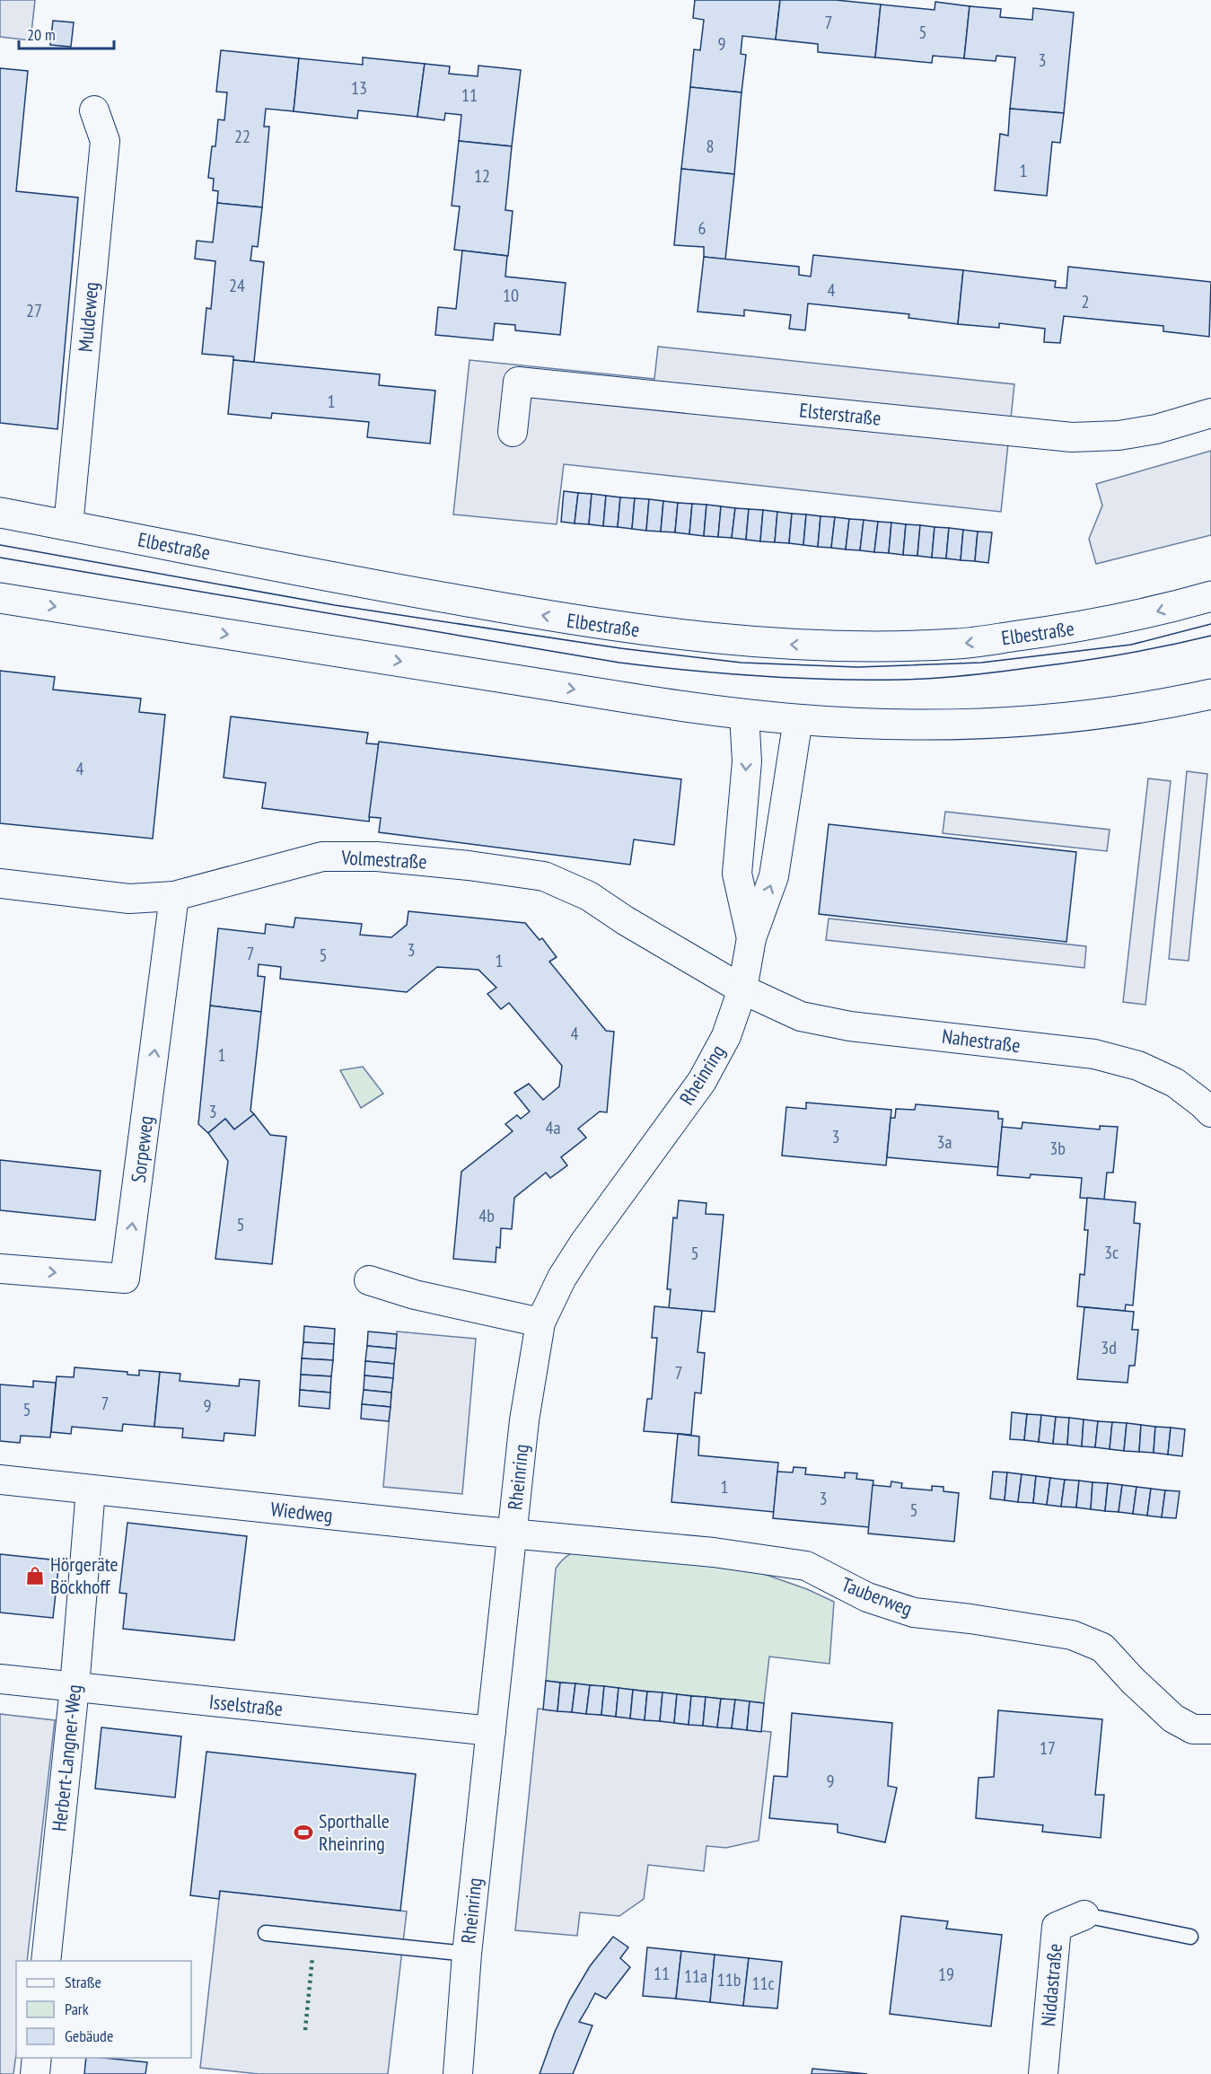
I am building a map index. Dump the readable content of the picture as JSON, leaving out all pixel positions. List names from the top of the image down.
{
  "streets": {
    "street": [
      "Muldeweg",
      "Elsterstraße",
      "Elbestraße",
      "Volmestraße",
      "Nahestraße",
      "Rheinring",
      "Sorpeweg",
      "Wiedweg",
      "Tauberweg",
      "Isselstraße",
      "Herbert-Langner-Weg",
      "Niddastraße"
    ]
  },
  "crossings": [
    ["Muldeweg", "Elbestraße"],
    ["Volmestraße", "Nahestraße"],
    ["Volmestraße", "Rheinring"],
    ["Volmestraße", "Sorpeweg"],
    ["Nahestraße", "Rheinring"],
    ["Rheinring", "Wiedweg"],
    ["Rheinring", "Tauberweg"],
    ["Rheinring", "Isselstraße"],
    ["Wiedweg", "Tauberweg"],
    ["Wiedweg", "Herbert-Langner-Weg"],
    ["Isselstraße", "Herbert-Langner-Weg"]
  ],
  "one_way": ["Sorpeweg"],
  "places": {
    "shop": ["Hörgeräte Böckhoff"],
    "sports": ["Sporthalle Rheinring"]
  },
  "house_numbers": [
    "7",
    "5",
    "9",
    "3",
    "13",
    "11",
    "22",
    "8",
    "1",
    "12",
    "6",
    "24",
    "4",
    "10",
    "2",
    "27",
    "1",
    "4",
    "3",
    "7",
    "5",
    "1",
    "4",
    "1",
    "3",
    "4a",
    "3",
    "3a",
    "3b",
    "4b",
    "5",
    "3c",
    "5",
    "3d",
    "7",
    "7",
    "9",
    "5",
    "1",
    "3",
    "5",
    "17",
    "9",
    "11",
    "19",
    "11a",
    "11b",
    "11c"
  ],
  "legend": ["Straße", "Park", "Gebäude"],
  "scale_bar": "20 m"
}
